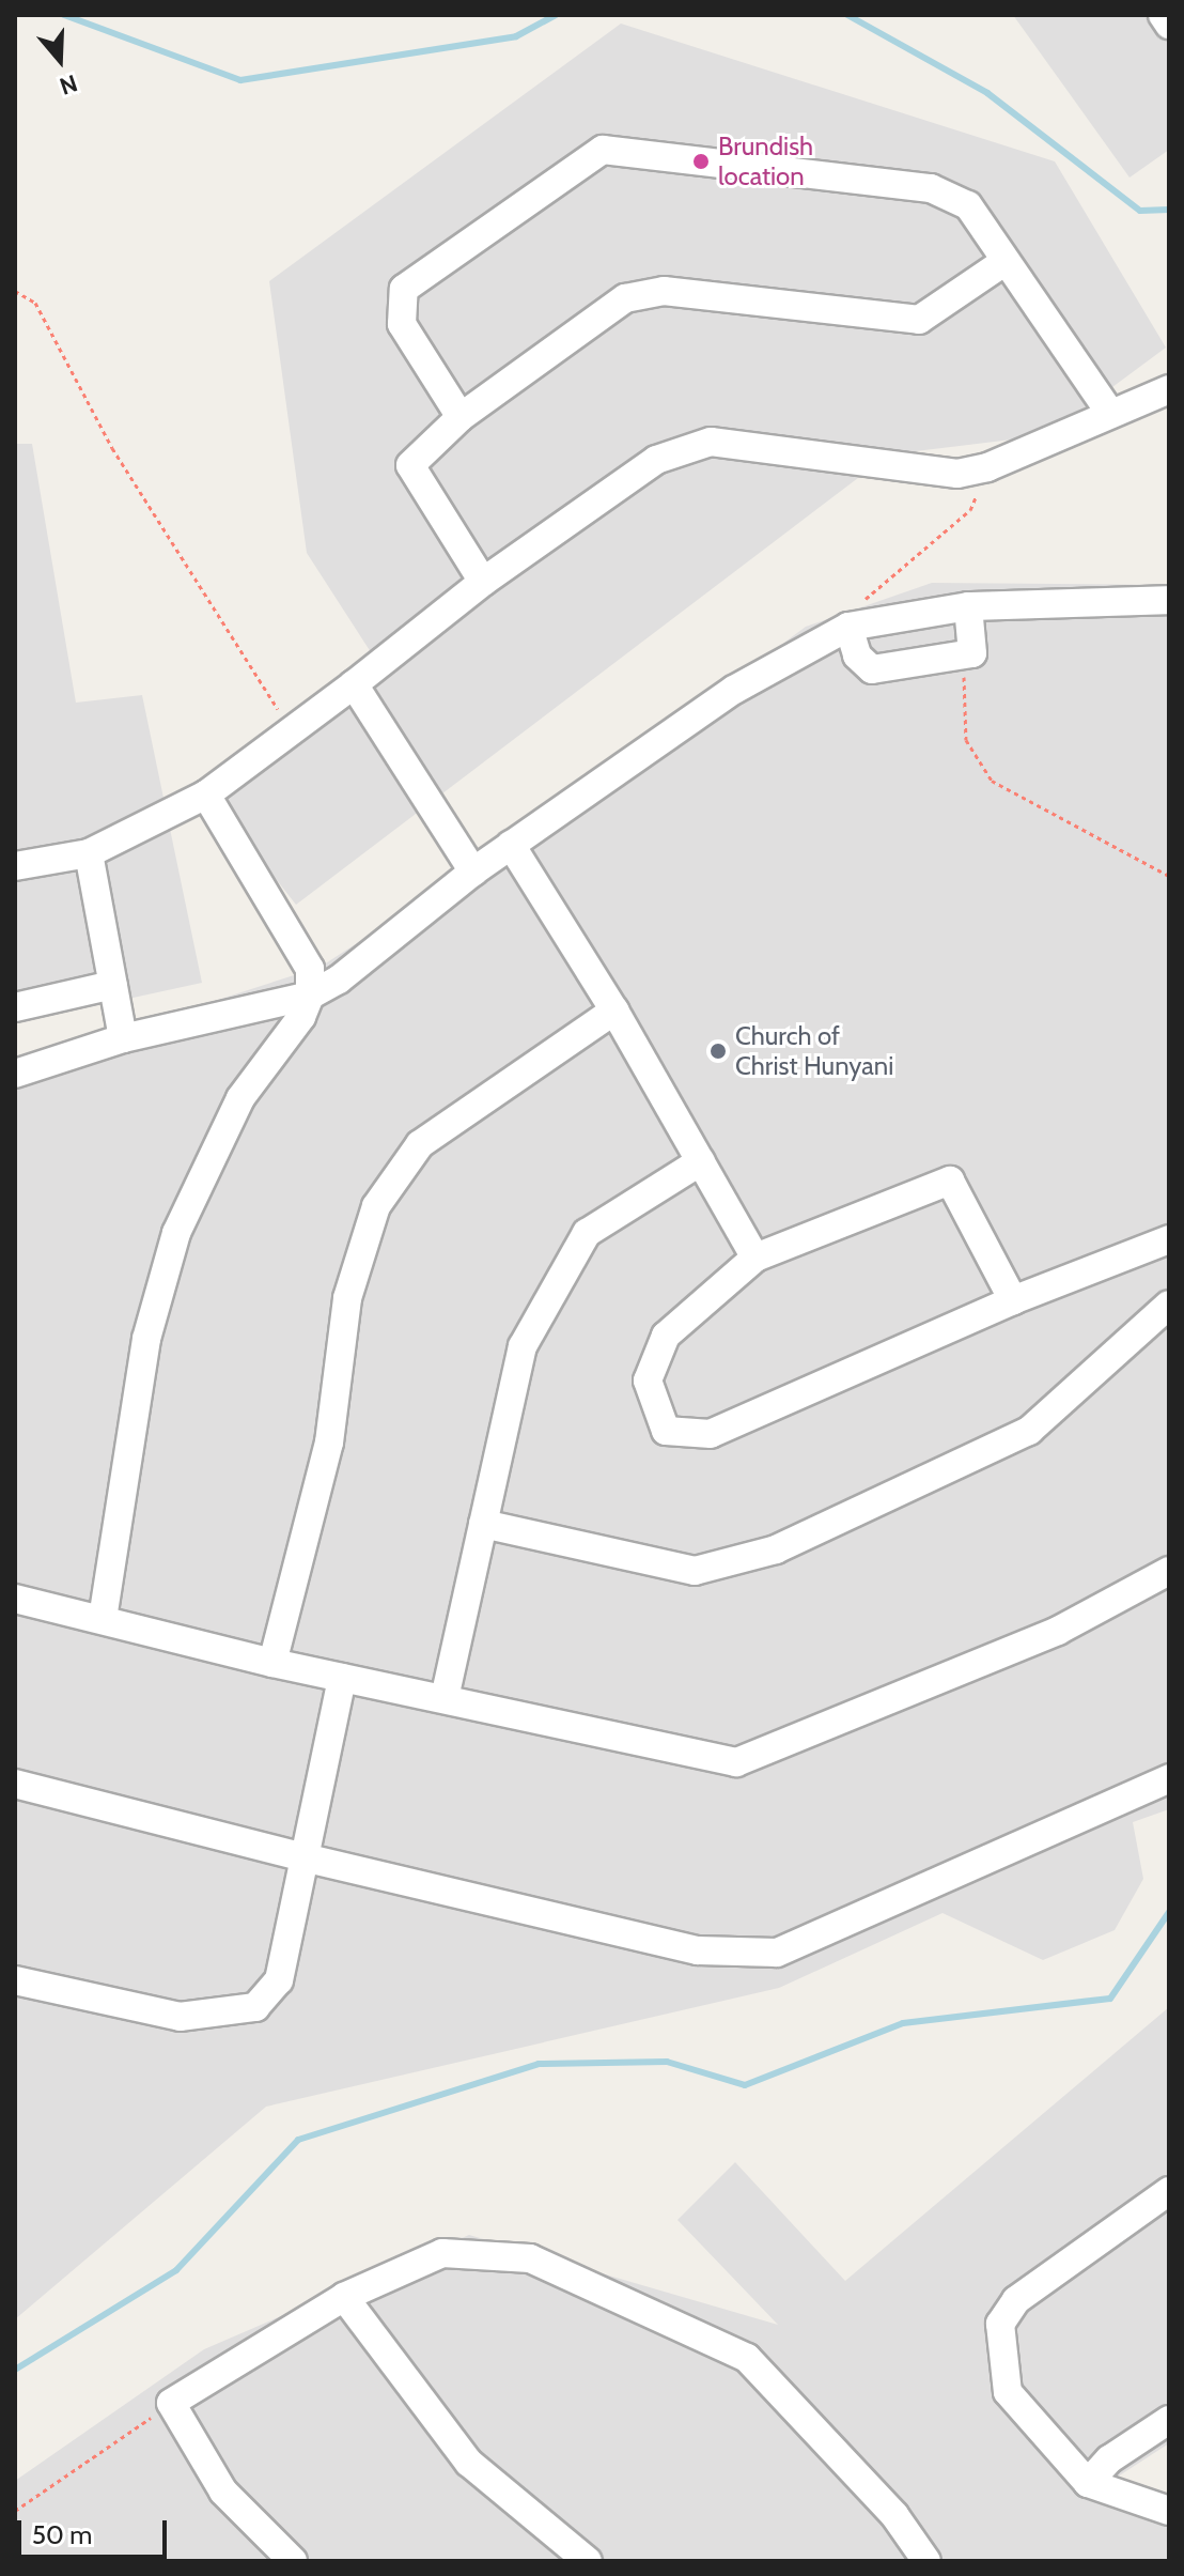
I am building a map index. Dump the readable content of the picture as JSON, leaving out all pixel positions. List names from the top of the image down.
{
  "places": ["Brundish location", "Church of Christ Hunyani"],
  "scale_bar": "50 m",
  "north": "bottom"
}
